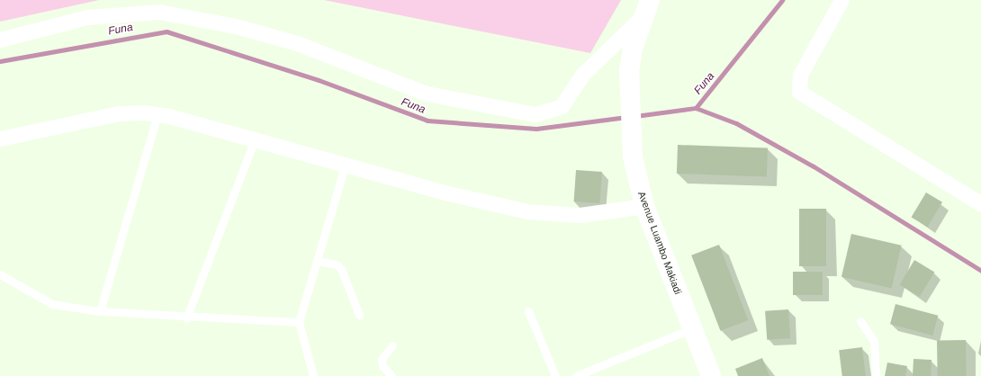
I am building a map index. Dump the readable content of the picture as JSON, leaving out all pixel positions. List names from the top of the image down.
{
  "streets": {
    "main road": ["Avenue Luambo Makiadi"]
  },
  "water": ["Funa"]
}
